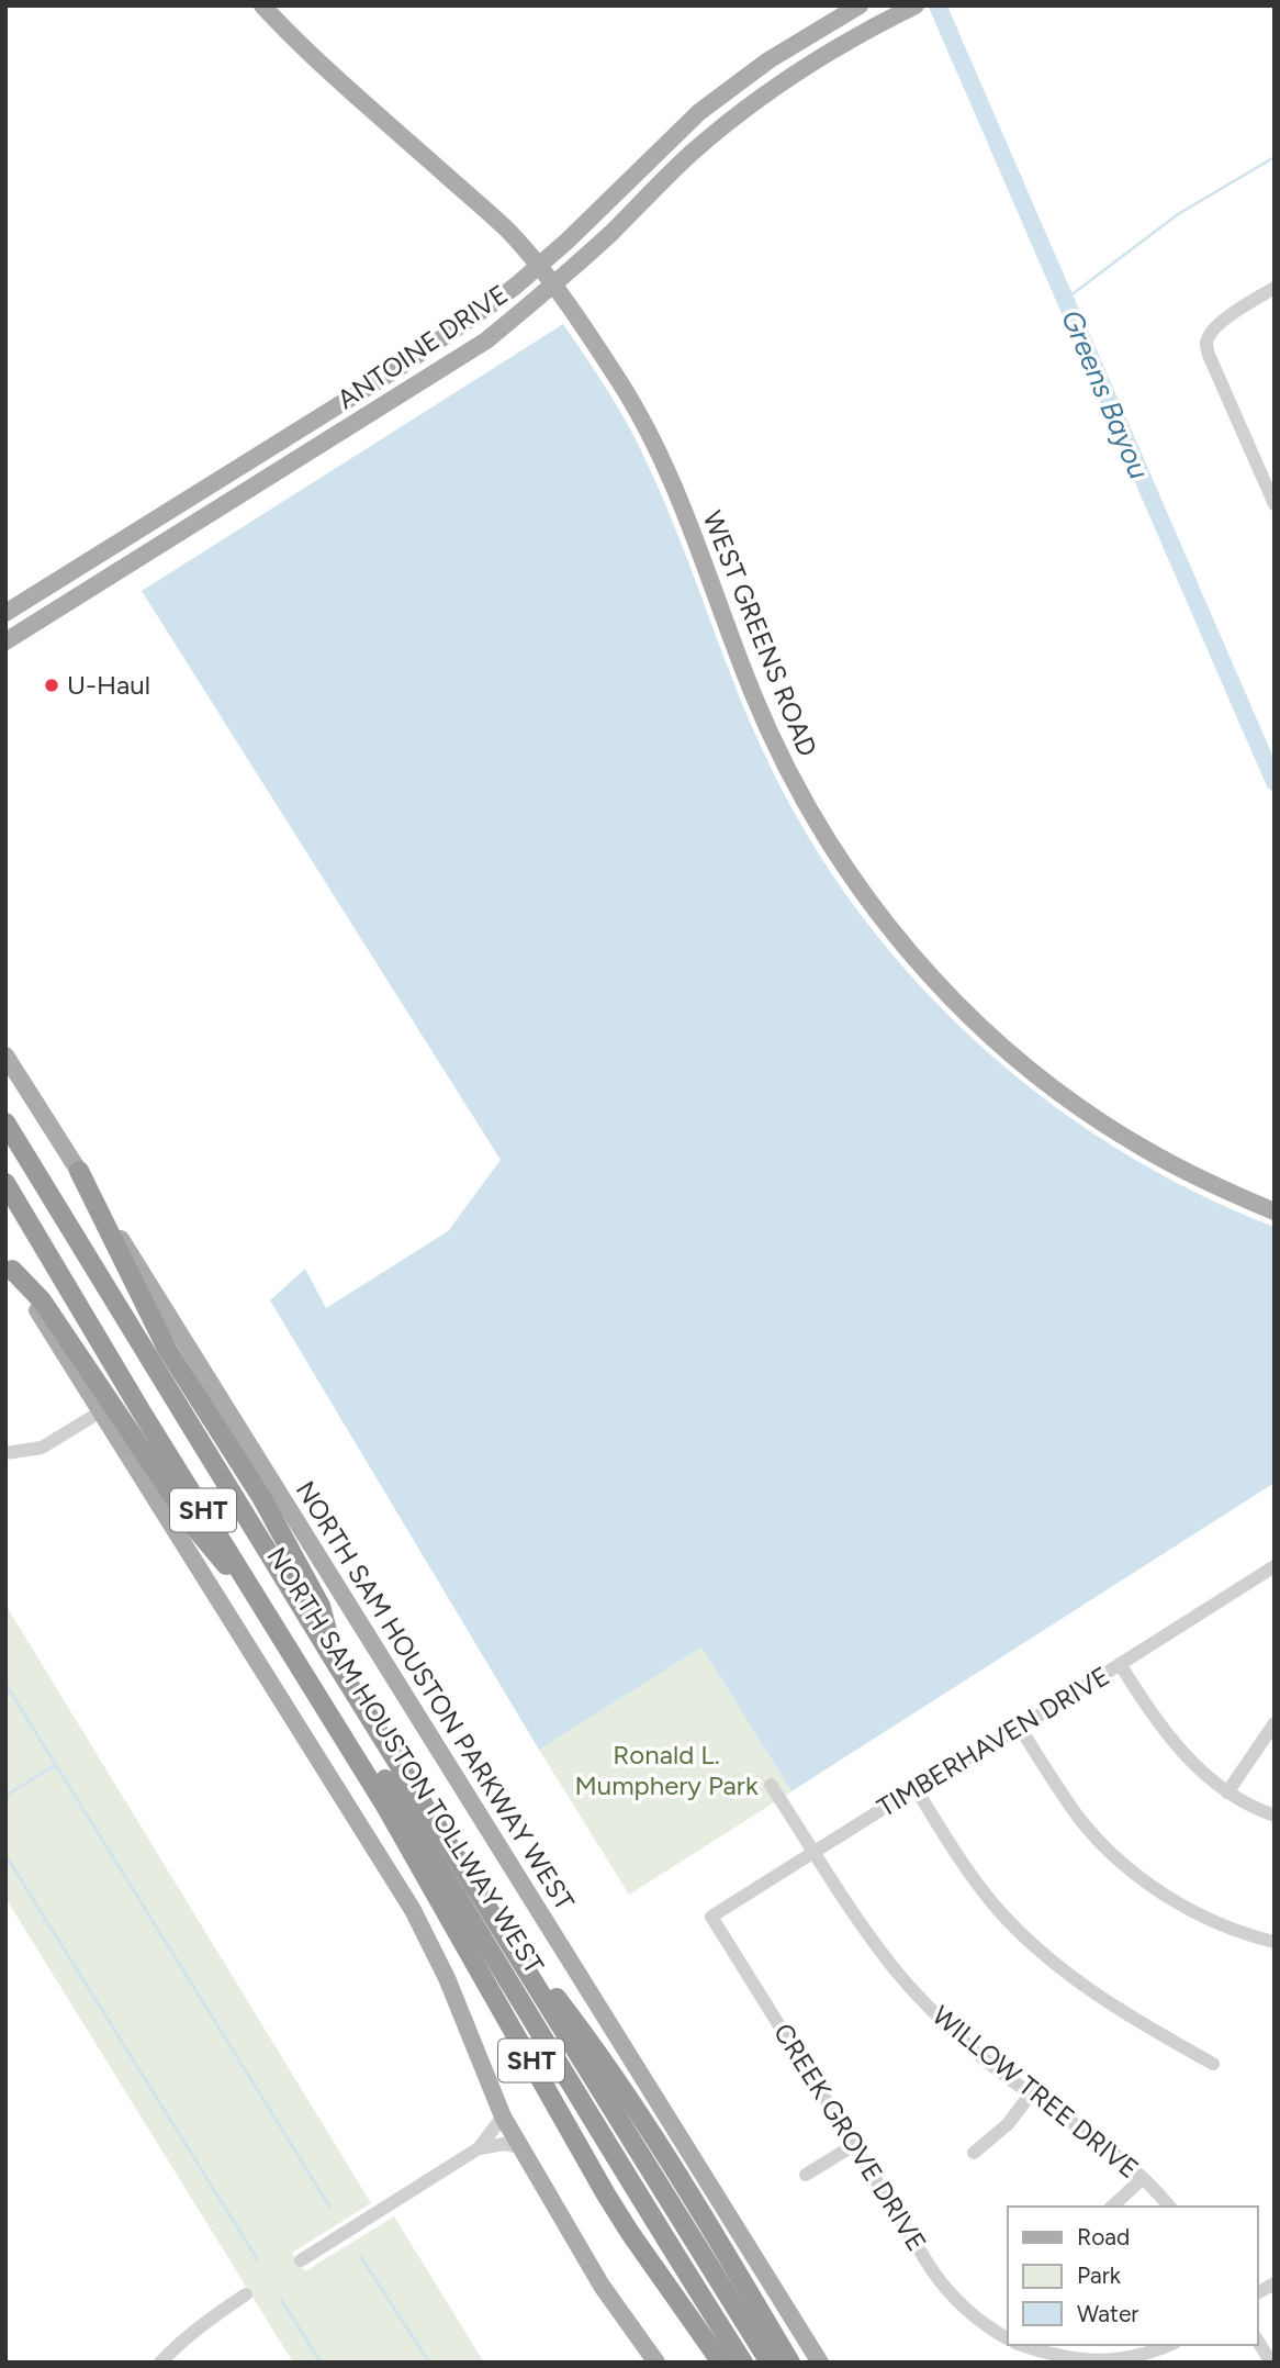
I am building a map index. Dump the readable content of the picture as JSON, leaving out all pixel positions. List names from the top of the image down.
{
  "streets": {
    "highway": ["SHT", "NORTH SAM HOUSTON TOLLWAY WEST"],
    "main road": ["ANTOINE DRIVE", "WEST GREENS ROAD", "NORTH SAM HOUSTON PARKWAY WEST"],
    "street": ["TIMBERHAVEN DRIVE", "WILLOW TREE DRIVE", "CREEK GROVE DRIVE"]
  },
  "crossings": [
    ["ANTOINE DRIVE", "WEST GREENS ROAD"],
    ["TIMBERHAVEN DRIVE", "WILLOW TREE DRIVE"],
    ["TIMBERHAVEN DRIVE", "CREEK GROVE DRIVE"]
  ],
  "water": ["Greens Bayou"],
  "parks": ["Ronald L. Mumphery Park"],
  "places": ["U-Haul"],
  "legend": ["Road", "Park", "Water"]
}
